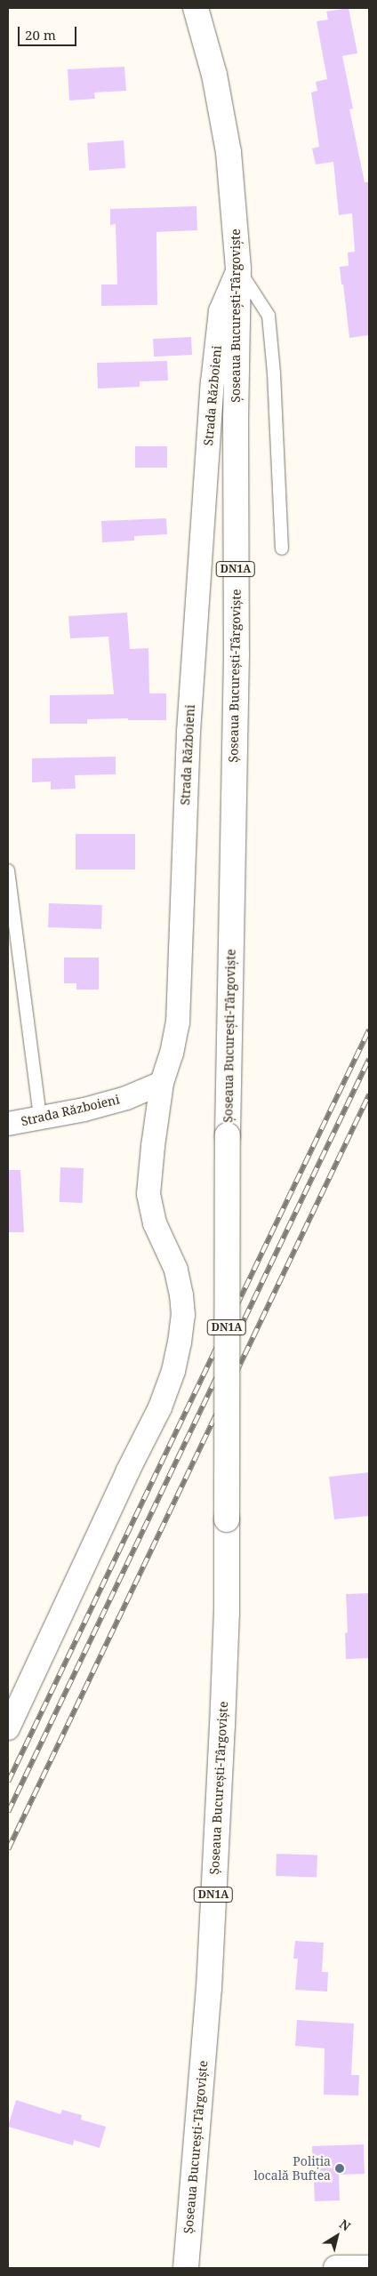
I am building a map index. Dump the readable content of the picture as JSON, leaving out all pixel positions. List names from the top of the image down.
{
  "streets": {
    "main road": ["Șoseaua București-Târgoviște", "DN1A"],
    "street": ["Strada Războieni"]
  },
  "crossings": [
    ["Șoseaua București-Târgoviște", "Strada Războieni"]
  ],
  "places": ["Poliția locală Buftea"],
  "scale_bar": "20 m",
  "north": "top right"
}
